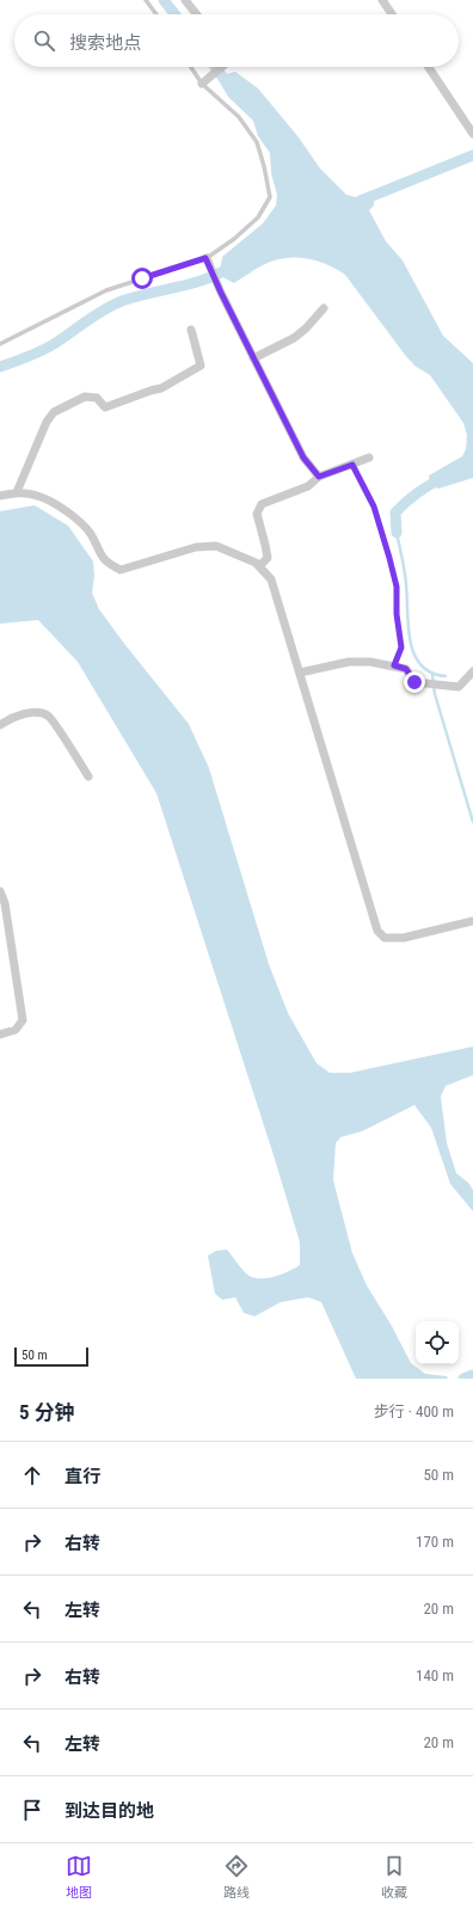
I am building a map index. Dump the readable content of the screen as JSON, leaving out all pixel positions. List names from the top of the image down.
{
  "scale_bar": "50 m",
  "page": {
    "search": "搜索地点",
    "scale": "50 m",
    "heading": ["5 分钟", "步行 · 400 m"],
    "list": [
      ["直行", "50 m"],
      ["右转", "170 m"],
      ["左转", "20 m"],
      ["右转", "140 m"],
      ["左转", "20 m"],
      "到达目的地"
    ],
    "nav": ["地图", "路线", "收藏"]
  }
}
